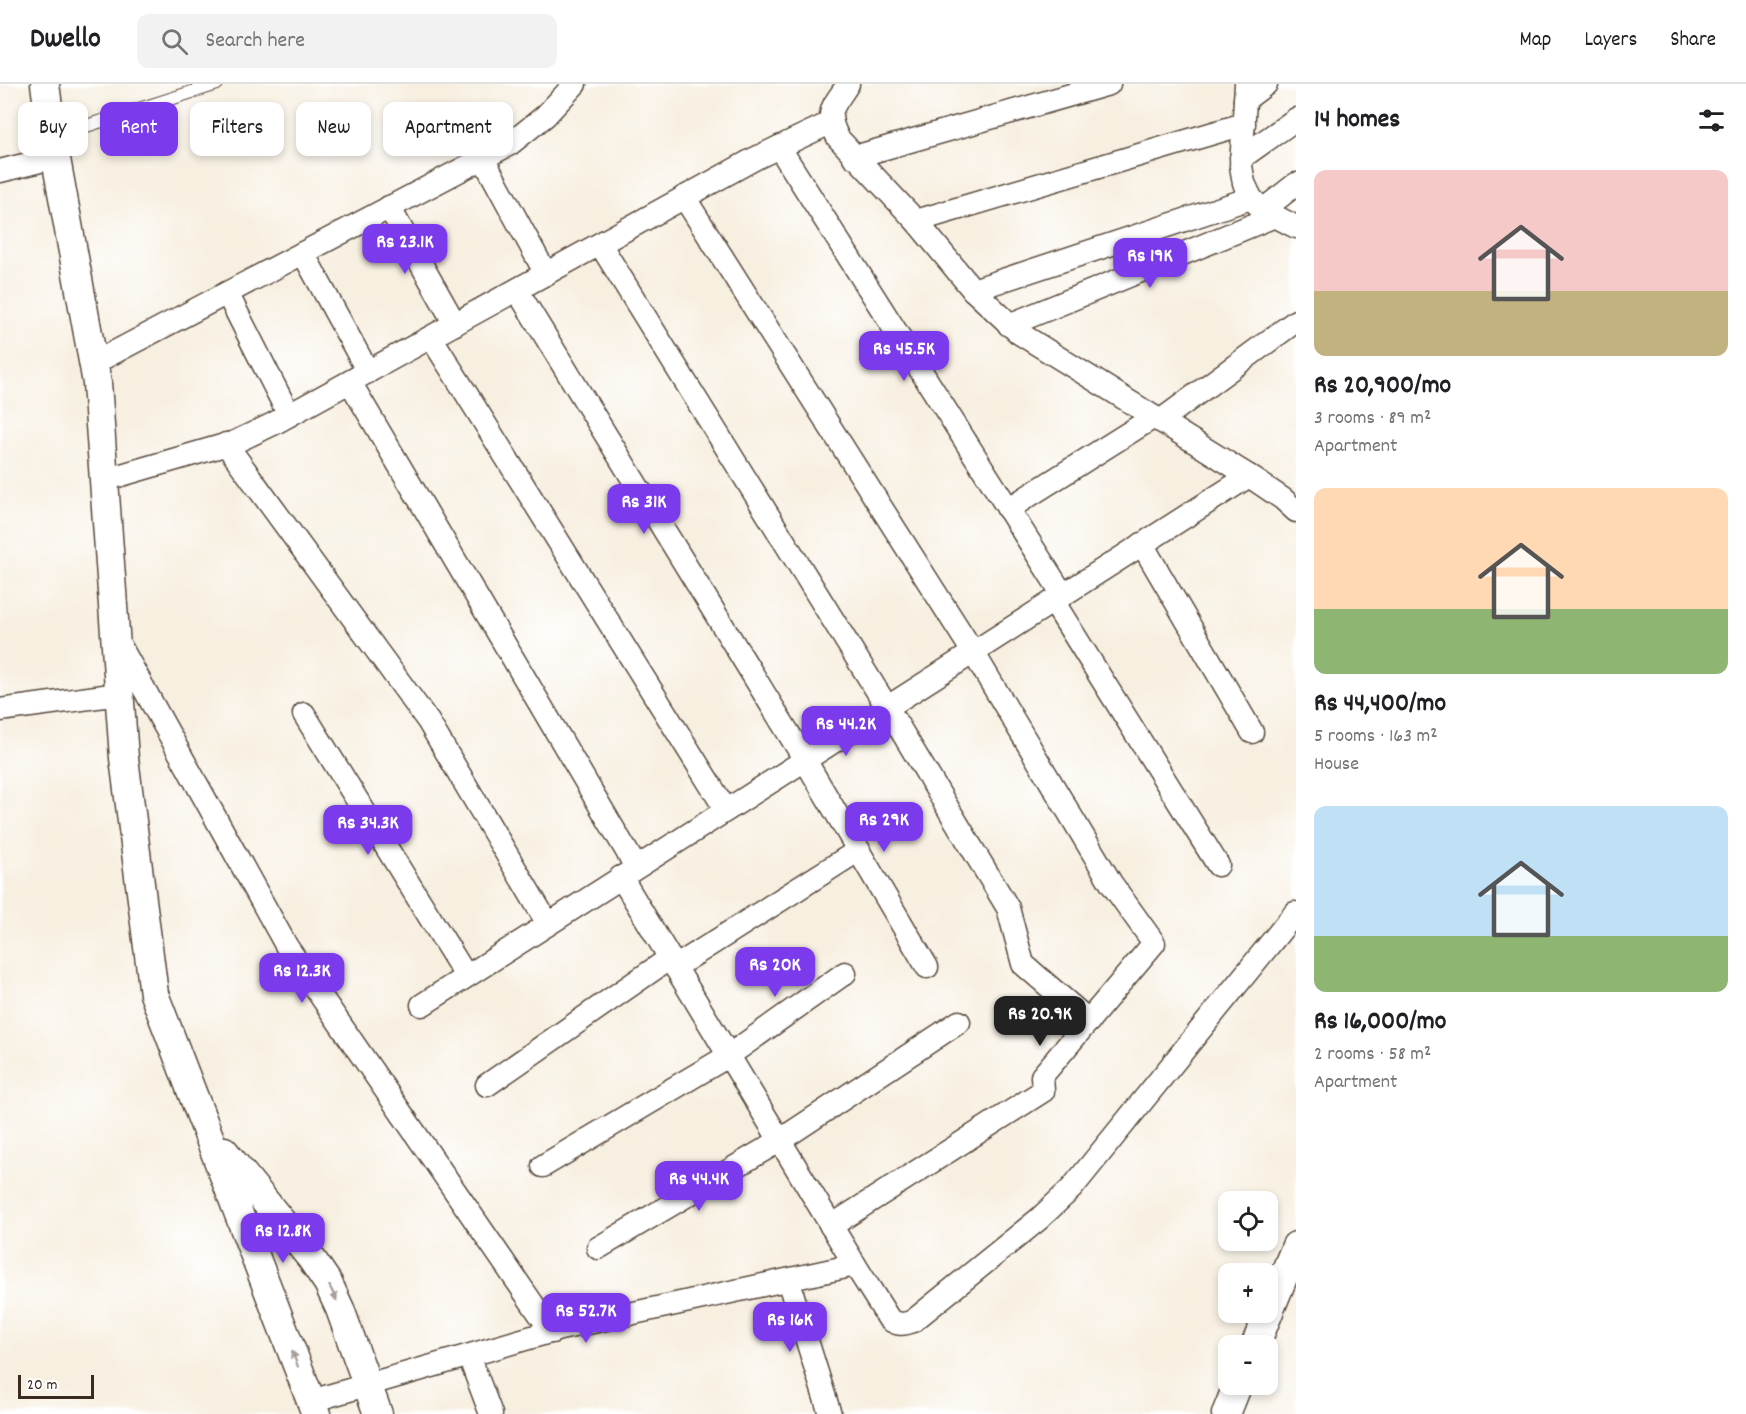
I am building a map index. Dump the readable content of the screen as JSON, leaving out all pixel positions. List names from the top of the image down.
{
  "scale_bar": "20 m",
  "page": {
    "header": "Dwello",
    "search": "Search here",
    "nav": ["Map", "Layers", "Share"],
    "heading": "14 homes",
    "chip": [
      "Buy",
      "Rent",
      "Filters",
      "New",
      "Apartment"
    ],
    "list": [
      {
        "name": "Rs 20,900/mo",
        "note": "3 rooms · 89 m² · Apartment"
      },
      {
        "name": "Rs 44,400/mo",
        "note": "5 rooms · 163 m² · House"
      },
      {
        "name": "Rs 16,000/mo",
        "note": "2 rooms · 58 m² · Apartment"
      }
    ],
    "price": [
      "Rs 23.1K",
      "Rs 19K",
      "Rs 45.5K",
      "Rs 31K",
      "Rs 44.2K",
      "Rs 29K",
      "Rs 34.3K",
      "Rs 20K",
      "Rs 12.3K",
      "Rs 20.9K",
      "Rs 44.4K",
      "Rs 12.8K",
      "Rs 52.7K",
      "Rs 16K"
    ],
    "map_buttons": ["+", "−"],
    "scale": "20 m"
  }
}
